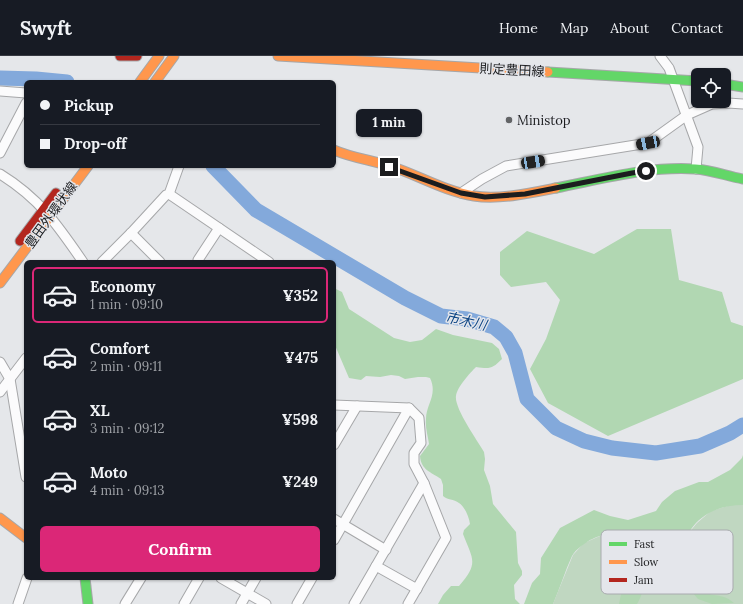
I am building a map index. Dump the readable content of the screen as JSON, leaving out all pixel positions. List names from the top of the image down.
{
  "streets": {
    "street": ["則定豊田線", "豊田外環状線"]
  },
  "water": ["市木川"],
  "places": ["Ministop"],
  "legend": ["Fast", "Slow", "Jam"],
  "page": {
    "header": "Swyft",
    "nav": [
      "Home",
      "Map",
      "About",
      "Contact"
    ],
    "banner": ["Pickup", "Drop-off"],
    "bubble": "1 min",
    "list": [
      {
        "name": "Economy",
        "note": "1 min · 09:10",
        "value": "¥352"
      },
      {
        "name": "Comfort",
        "note": "2 min · 09:11",
        "value": "¥475"
      },
      {
        "name": "XL",
        "note": "3 min · 09:12",
        "value": "¥598"
      },
      {
        "name": "Moto",
        "note": "4 min · 09:13",
        "value": "¥249"
      }
    ],
    "buttons": "Confirm"
  }
}
